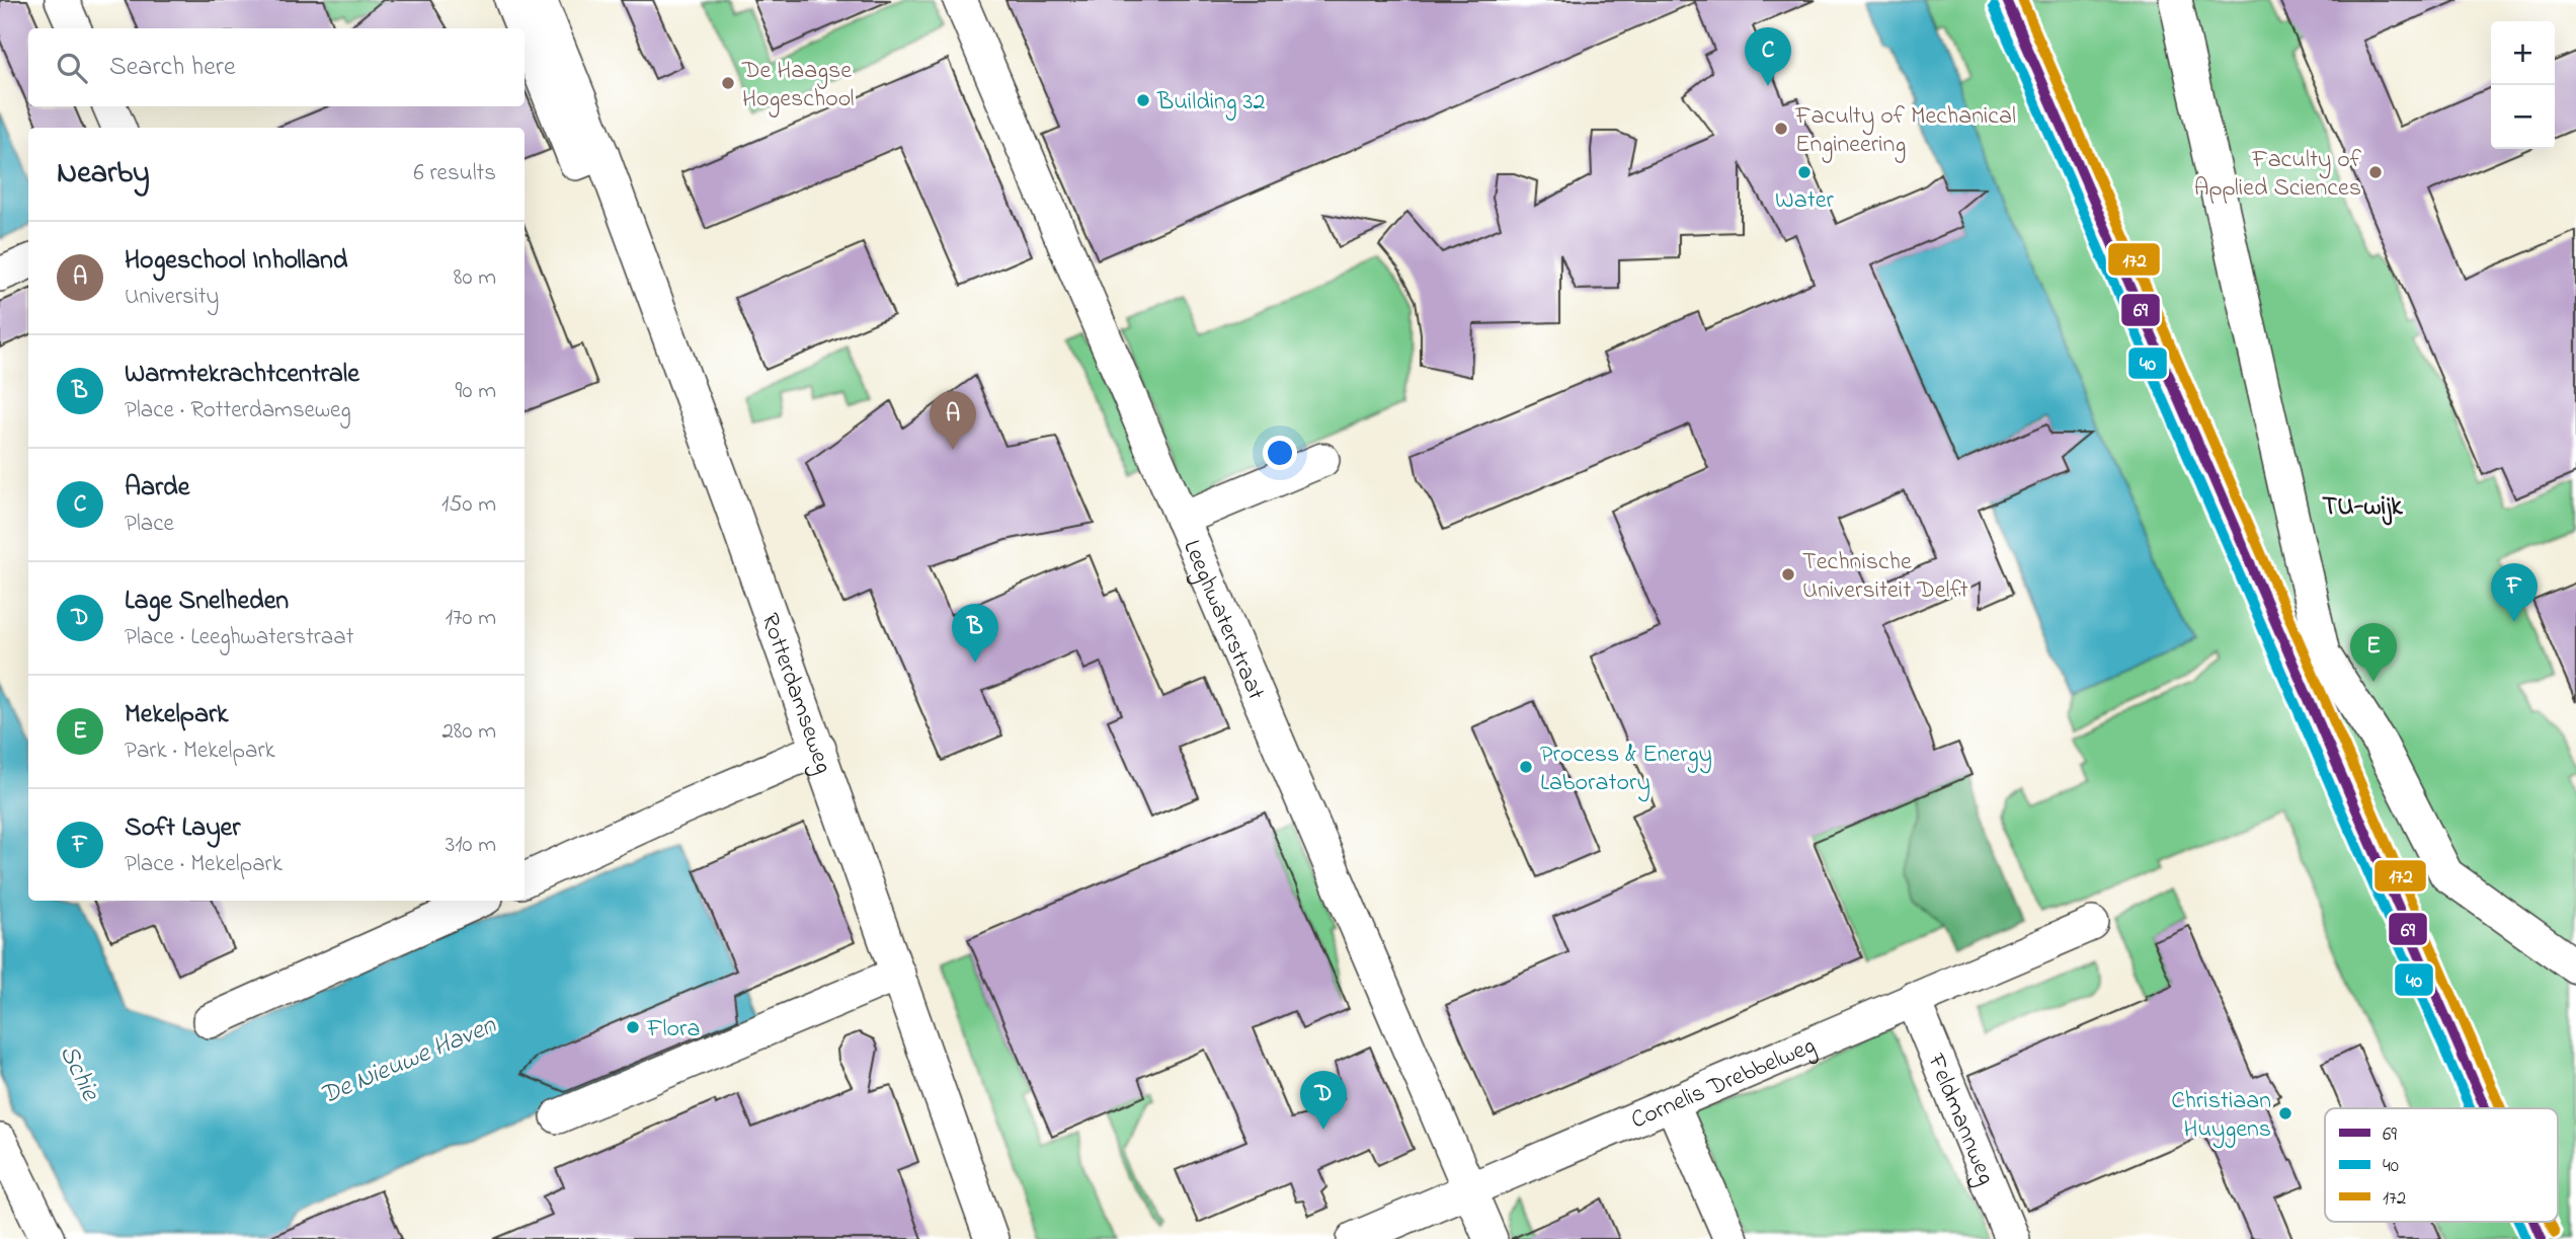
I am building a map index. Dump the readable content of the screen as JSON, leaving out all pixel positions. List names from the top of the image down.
{
  "streets": {
    "street": [
      "Leeghwaterstraat",
      "Rotterdamseweg",
      "Cornelis Drebbelweg",
      "Feldmannweg"
    ]
  },
  "crossings": [
    ["Leeghwaterstraat", "Cornelis Drebbelweg"],
    ["Cornelis Drebbelweg", "Feldmannweg"]
  ],
  "districts": ["TU-wijk"],
  "water": ["De Nieuwe Haven", "Schie"],
  "places": [
    "De Haagse Hogeschool",
    "Building 32",
    "Faculty of Mechanical Engineering",
    "Water",
    "Faculty of Applied Sciences",
    "Technische Universiteit Delft",
    "Process & Energy Laboratory",
    "Flora",
    "Christiaan Huygens"
  ],
  "lines": ["transit line 69", "transit line 172", "transit line 40"],
  "legend": ["69", "40", "172"],
  "page": {
    "map_buttons": ["+", "−"],
    "pins": [
      "C",
      "A",
      "F",
      "B",
      "E",
      "D"
    ],
    "search": "Search here",
    "heading": ["Nearby", "6 results"],
    "list": [
      {
        "mark": "A",
        "name": "Hogeschool Inholland",
        "note": "University",
        "value": "80 m"
      },
      {
        "mark": "B",
        "name": "Warmtekrachtcentrale",
        "note": "Place · Rotterdamseweg",
        "value": "90 m"
      },
      {
        "mark": "C",
        "name": "Aarde",
        "note": "Place",
        "value": "150 m"
      },
      {
        "mark": "D",
        "name": "Lage Snelheden",
        "note": "Place · Leeghwaterstraat",
        "value": "170 m"
      },
      {
        "mark": "E",
        "name": "Mekelpark",
        "note": "Park · Mekelpark",
        "value": "280 m"
      },
      {
        "mark": "F",
        "name": "Soft Layer",
        "note": "Place · Mekelpark",
        "value": "310 m"
      }
    ]
  }
}
